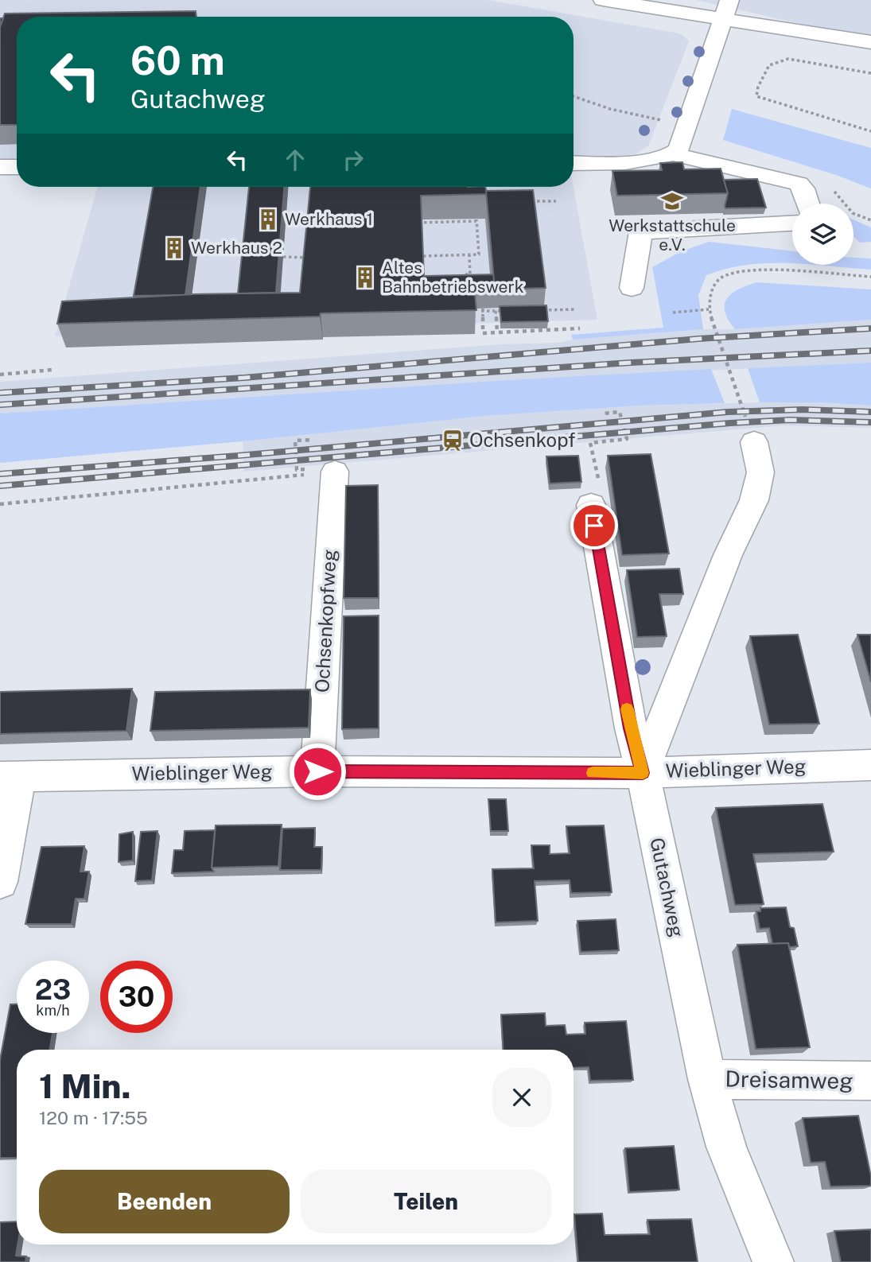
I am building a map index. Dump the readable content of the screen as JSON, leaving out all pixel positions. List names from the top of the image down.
{
  "streets": {
    "street": [
      "Ochsenkopfweg",
      "Wieblinger Weg",
      "Gutachweg",
      "Dreisamweg"
    ]
  },
  "crossings": [
    ["Ochsenkopfweg", "Wieblinger Weg"],
    ["Wieblinger Weg", "Gutachweg"],
    ["Gutachweg", "Dreisamweg"]
  ],
  "places": {
    "school or university": ["Werkstattschule e.V."],
    "building": ["Werkhaus 1", "Werkhaus 2", "Altes Bahnbetriebswerk"],
    "station": ["Ochsenkopf"]
  },
  "page": {
    "turn": ["60 m", "Gutachweg"],
    "speed": "23 km/h",
    "limit": "30",
    "heading": ["1 Min.", "120 m · 17:55"],
    "buttons": ["Beenden", "Teilen"]
  }
}
